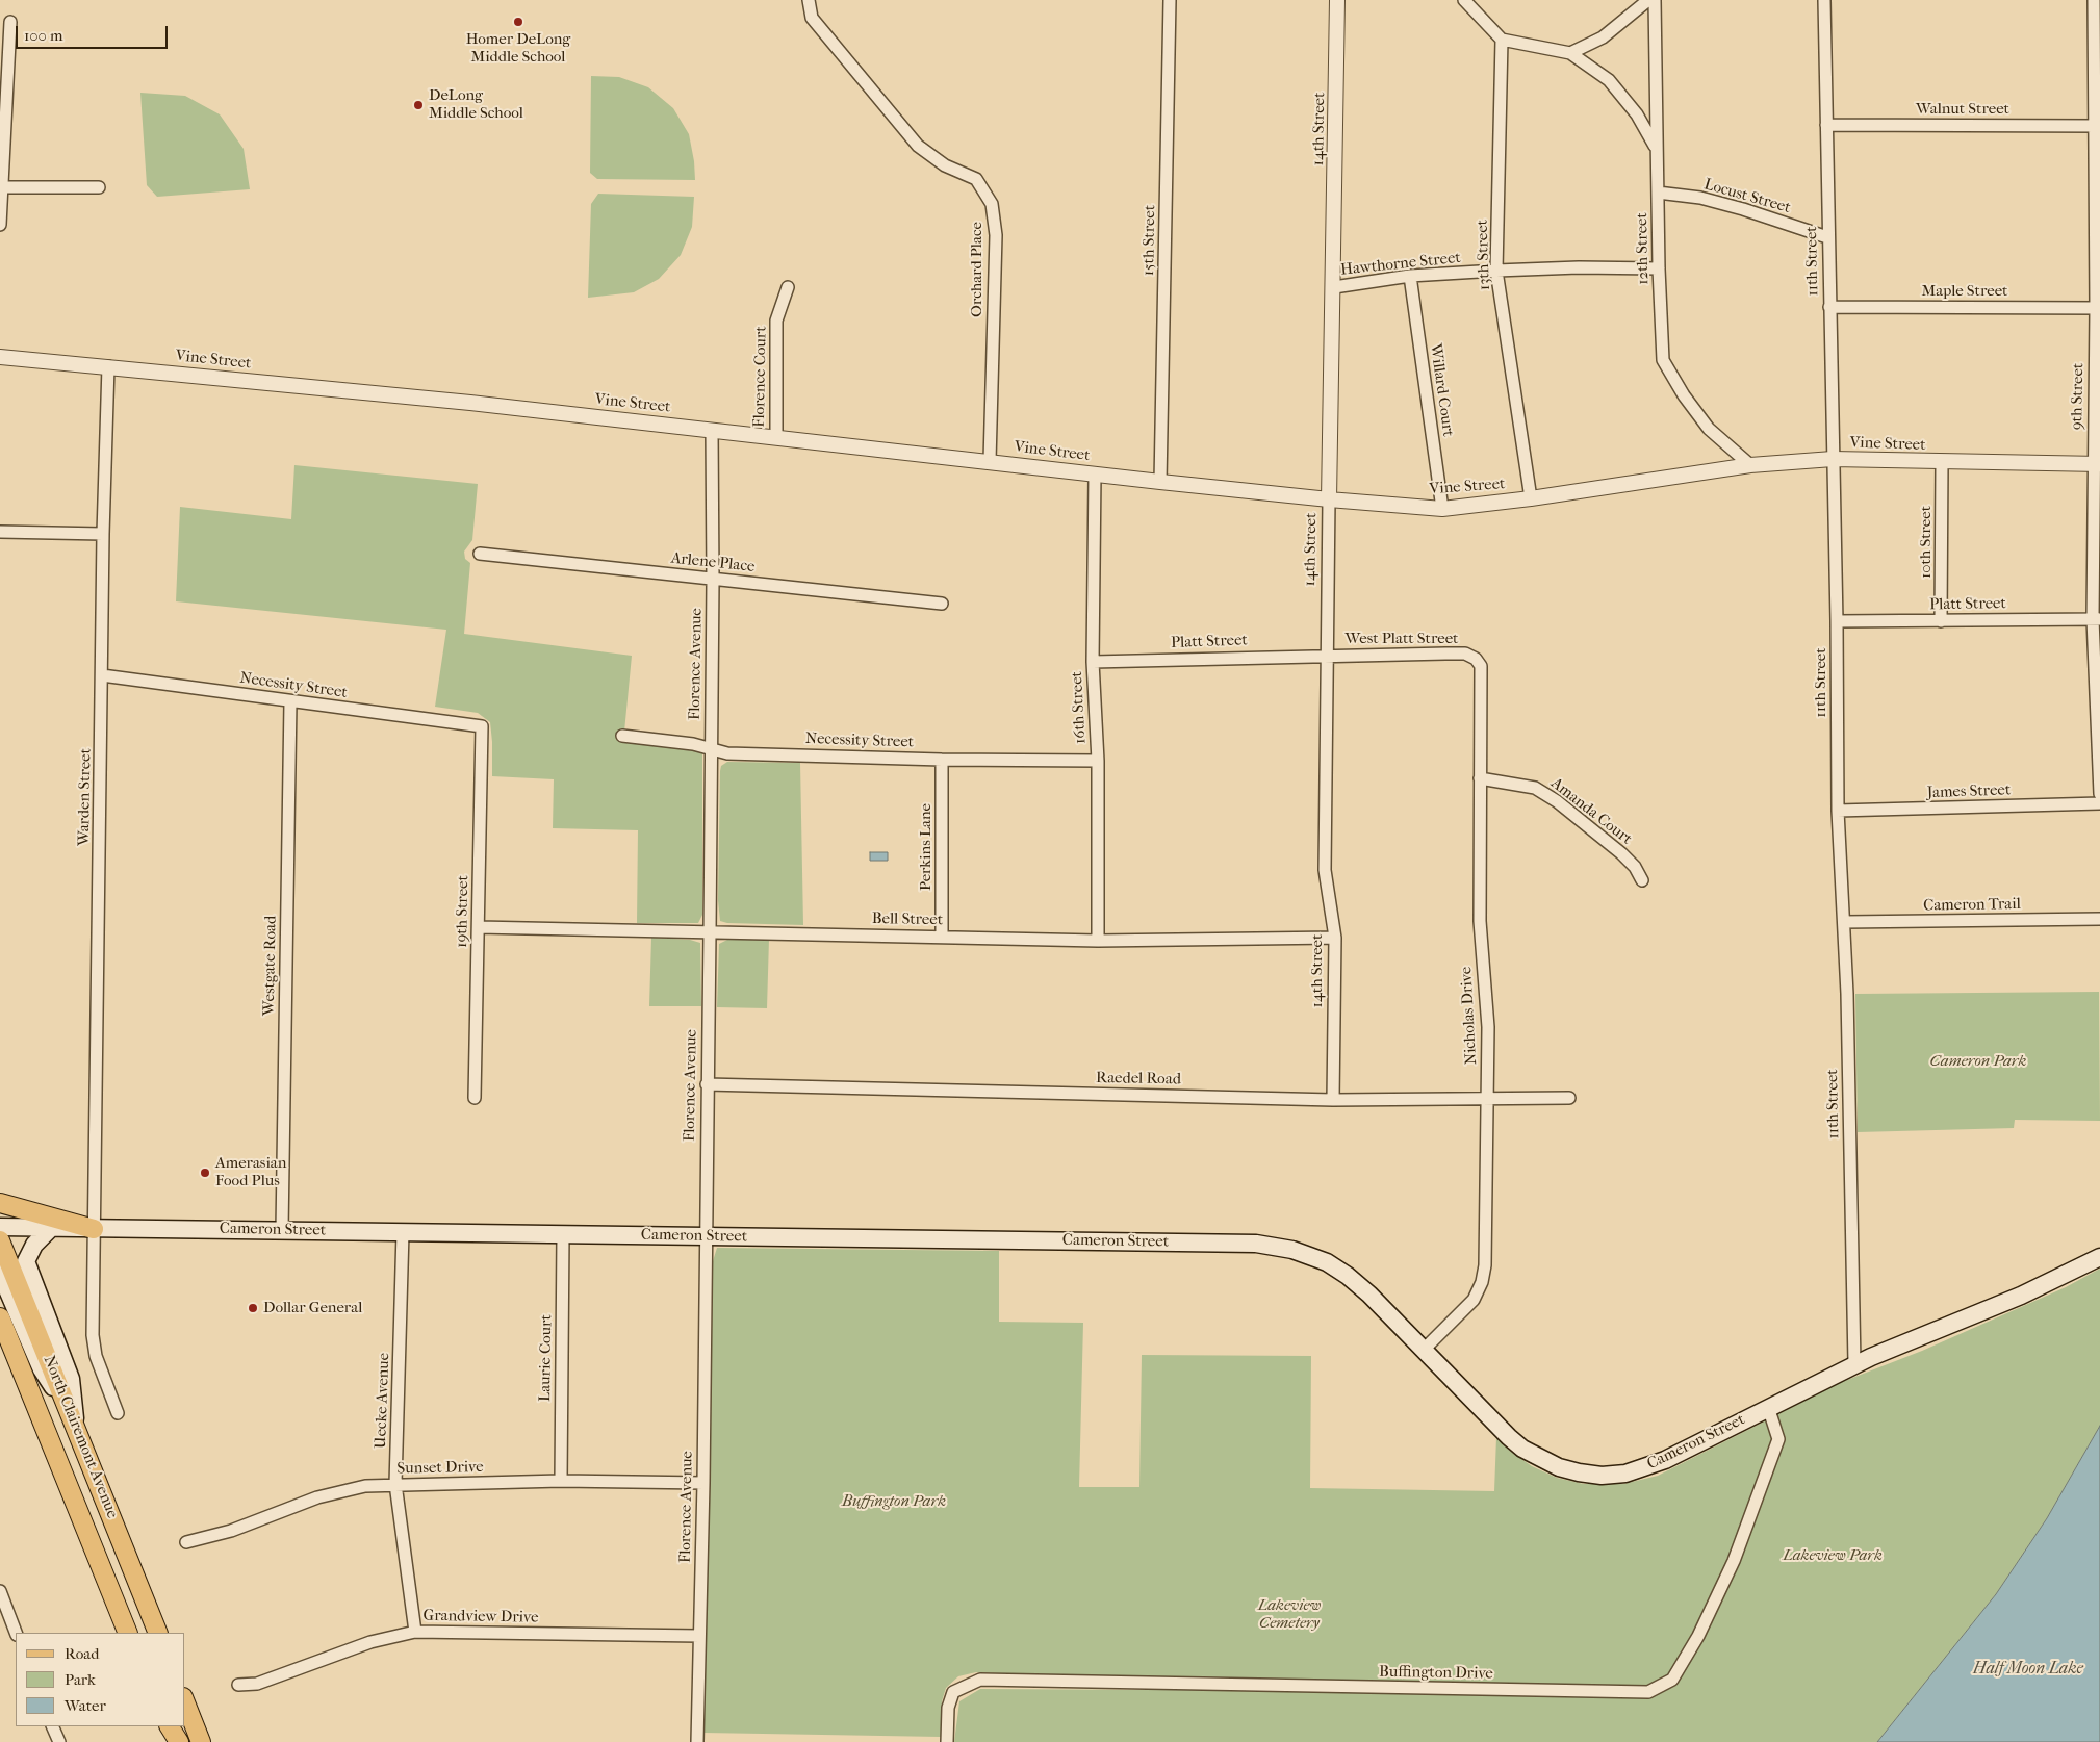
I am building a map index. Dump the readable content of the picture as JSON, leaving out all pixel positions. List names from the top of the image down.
{
  "streets": {
    "main road": ["Cameron Street", "North Clairemont Avenue"],
    "street": [
      "Walnut Street",
      "14th Street",
      "Locust Street",
      "15th Street",
      "12th Street",
      "13th Street",
      "11th Street",
      "Hawthorne Street",
      "Orchard Place",
      "Maple Street",
      "Vine Street",
      "Florence Court",
      "Willard Court",
      "9th Street",
      "10th Street",
      "Arlene Place",
      "Platt Street",
      "West Platt Street",
      "Florence Avenue",
      "Necessity Street",
      "16th Street",
      "James Street",
      "Warden Street",
      "Amanda Court",
      "Perkins Lane",
      "Cameron Trail",
      "19th Street",
      "Bell Street",
      "Westgate Road",
      "Nicholas Drive",
      "Raedel Road",
      "Laurie Court",
      "Uecke Avenue",
      "Sunset Drive",
      "Grandview Drive",
      "Buffington Drive"
    ]
  },
  "crossings": [
    ["Walnut Street", "11th Street"],
    ["Walnut Street", "9th Street"],
    ["14th Street", "Hawthorne Street"],
    ["14th Street", "Vine Street"],
    ["14th Street", "Platt Street"],
    ["14th Street", "West Platt Street"],
    ["14th Street", "Bell Street"],
    ["14th Street", "Raedel Road"],
    ["Locust Street", "12th Street"],
    ["Locust Street", "11th Street"],
    ["15th Street", "Vine Street"],
    ["12th Street", "Hawthorne Street"],
    ["12th Street", "Vine Street"],
    ["13th Street", "Hawthorne Street"],
    ["13th Street", "Vine Street"],
    ["11th Street", "Maple Street"],
    ["11th Street", "Vine Street"],
    ["11th Street", "Platt Street"],
    ["11th Street", "James Street"],
    ["11th Street", "Cameron Trail"],
    ["11th Street", "Cameron Street"],
    ["Hawthorne Street", "Willard Court"],
    ["Orchard Place", "Vine Street"],
    ["Maple Street", "9th Street"],
    ["Vine Street", "Florence Court"],
    ["Vine Street", "Willard Court"],
    ["Vine Street", "9th Street"],
    ["Vine Street", "10th Street"],
    ["Vine Street", "Florence Avenue"],
    ["Vine Street", "16th Street"],
    ["Vine Street", "Warden Street"],
    ["9th Street", "Platt Street"],
    ["10th Street", "Platt Street"],
    ["Arlene Place", "Florence Avenue"],
    ["Platt Street", "West Platt Street"],
    ["Platt Street", "16th Street"],
    ["West Platt Street", "Nicholas Drive"],
    ["Florence Avenue", "Necessity Street"],
    ["Florence Avenue", "Bell Street"],
    ["Florence Avenue", "Raedel Road"],
    ["Florence Avenue", "Cameron Street"],
    ["Florence Avenue", "Sunset Drive"],
    ["Florence Avenue", "Grandview Drive"],
    ["Necessity Street", "16th Street"],
    ["Necessity Street", "Warden Street"],
    ["Necessity Street", "Perkins Lane"],
    ["Necessity Street", "19th Street"],
    ["Necessity Street", "Westgate Road"],
    ["16th Street", "Bell Street"],
    ["Warden Street", "Cameron Street"],
    ["Amanda Court", "Nicholas Drive"],
    ["Perkins Lane", "Bell Street"],
    ["19th Street", "Bell Street"],
    ["Westgate Road", "Cameron Street"],
    ["Nicholas Drive", "Raedel Road"],
    ["Nicholas Drive", "Cameron Street"],
    ["Cameron Street", "Laurie Court"],
    ["Cameron Street", "Uecke Avenue"],
    ["Cameron Street", "Buffington Drive"],
    ["Laurie Court", "Sunset Drive"],
    ["Uecke Avenue", "Sunset Drive"],
    ["Uecke Avenue", "Grandview Drive"]
  ],
  "water": ["Half Moon Lake"],
  "parks": [
    "Cameron Park",
    "Buffington Park",
    "Lakeview Park",
    "Lakeview Cemetery"
  ],
  "places": [
    "Homer DeLong Middle School",
    "DeLong Middle School",
    "Amerasian Food Plus",
    "Dollar General"
  ],
  "legend": ["Road", "Park", "Water"],
  "scale_bar": "100 m"
}
